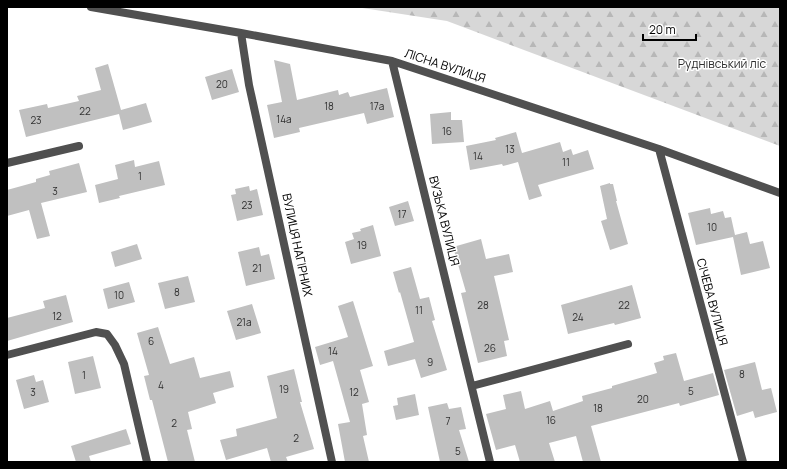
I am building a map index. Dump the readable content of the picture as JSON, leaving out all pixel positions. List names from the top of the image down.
{
  "streets": {
    "street": [
      "ЛІСНА ВУЛИЦЯ",
      "ВУЗЬКА ВУЛИЦЯ",
      "ВУЛИЦЯ НАГІРНИХ",
      "СІЧЕВА ВУЛИЦЯ"
    ]
  },
  "crossings": [
    ["ЛІСНА ВУЛИЦЯ", "ВУЗЬКА ВУЛИЦЯ"],
    ["ЛІСНА ВУЛИЦЯ", "ВУЛИЦЯ НАГІРНИХ"],
    ["ЛІСНА ВУЛИЦЯ", "СІЧЕВА ВУЛИЦЯ"]
  ],
  "parks": ["Руднівський ліс"],
  "house_numbers": [
    "20",
    "18",
    "17а",
    "22",
    "14а",
    "23",
    "16",
    "13",
    "14",
    "11",
    "1",
    "3",
    "23",
    "17",
    "10",
    "19",
    "21",
    "8",
    "10",
    "28",
    "22",
    "11",
    "12",
    "24",
    "21а",
    "6",
    "26",
    "14",
    "9",
    "8",
    "1",
    "4",
    "19",
    "5",
    "3",
    "12",
    "20",
    "18",
    "16",
    "7",
    "2",
    "2",
    "5"
  ],
  "scale_bar": "20 m"
}
